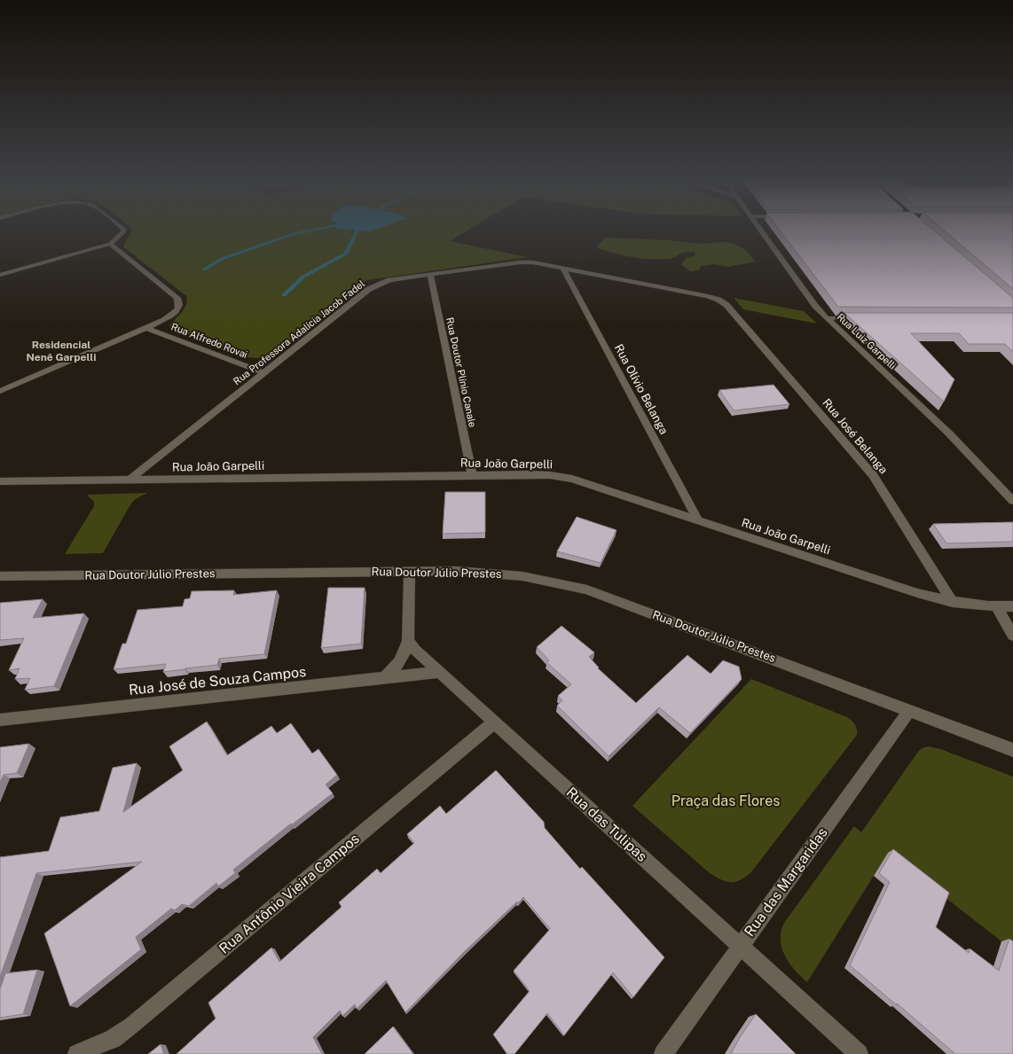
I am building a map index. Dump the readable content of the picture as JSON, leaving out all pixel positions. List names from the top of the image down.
{
  "streets": {
    "street": [
      "Rua Professora Adalícia Jacob Fadel",
      "Rua Alfredo Rovai",
      "Rua Luiz Garpelli",
      "Rua Doutor Plínio Canale",
      "Rua Olívio Belanga",
      "Rua José Belanga",
      "Rua João Garpelli",
      "Rua Doutor Júlio Prestes",
      "Rua José de Souza Campos",
      "Rua das Tulipas",
      "Rua das Margaridas",
      "Rua Antônio Vieira Campos"
    ]
  },
  "crossings": [
    ["Rua Professora Adalícia Jacob Fadel", "Rua Alfredo Rovai"],
    ["Rua Professora Adalícia Jacob Fadel", "Rua Doutor Plínio Canale"],
    ["Rua Professora Adalícia Jacob Fadel", "Rua Olívio Belanga"],
    ["Rua Professora Adalícia Jacob Fadel", "Rua José Belanga"],
    ["Rua Professora Adalícia Jacob Fadel", "Rua João Garpelli"],
    ["Rua Doutor Plínio Canale", "Rua João Garpelli"],
    ["Rua Olívio Belanga", "Rua João Garpelli"],
    ["Rua José Belanga", "Rua João Garpelli"],
    ["Rua Doutor Júlio Prestes", "Rua das Margaridas"],
    ["Rua José de Souza Campos", "Rua das Tulipas"],
    ["Rua das Tulipas", "Rua das Margaridas"],
    ["Rua das Tulipas", "Rua Antônio Vieira Campos"]
  ],
  "districts": ["Residencial Nenê Garpelli"],
  "parks": ["Praça das Flores"]
}
